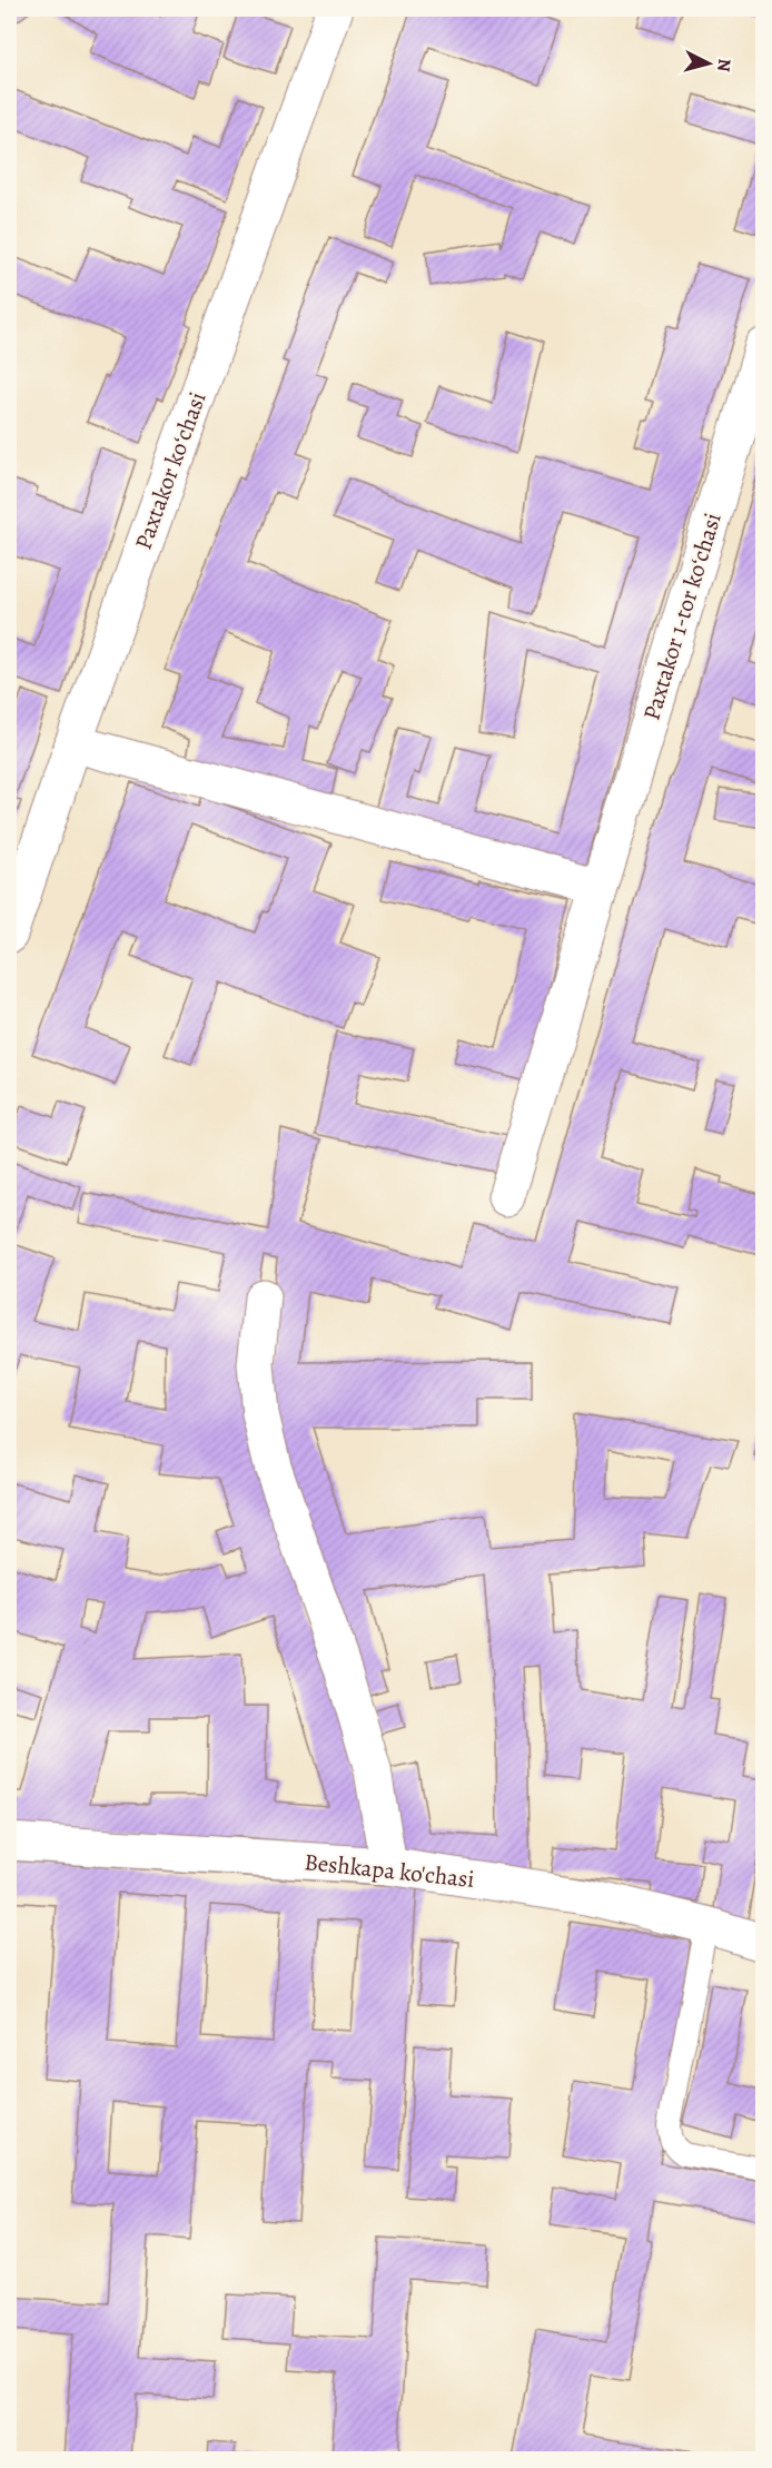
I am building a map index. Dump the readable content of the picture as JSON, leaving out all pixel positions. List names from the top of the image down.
{
  "streets": {
    "street": ["Paxtakor koʻchasi", "Paxtakor 1-tor koʻchasi", "Beshkapa ko'chasi"]
  },
  "north": "right"
}
